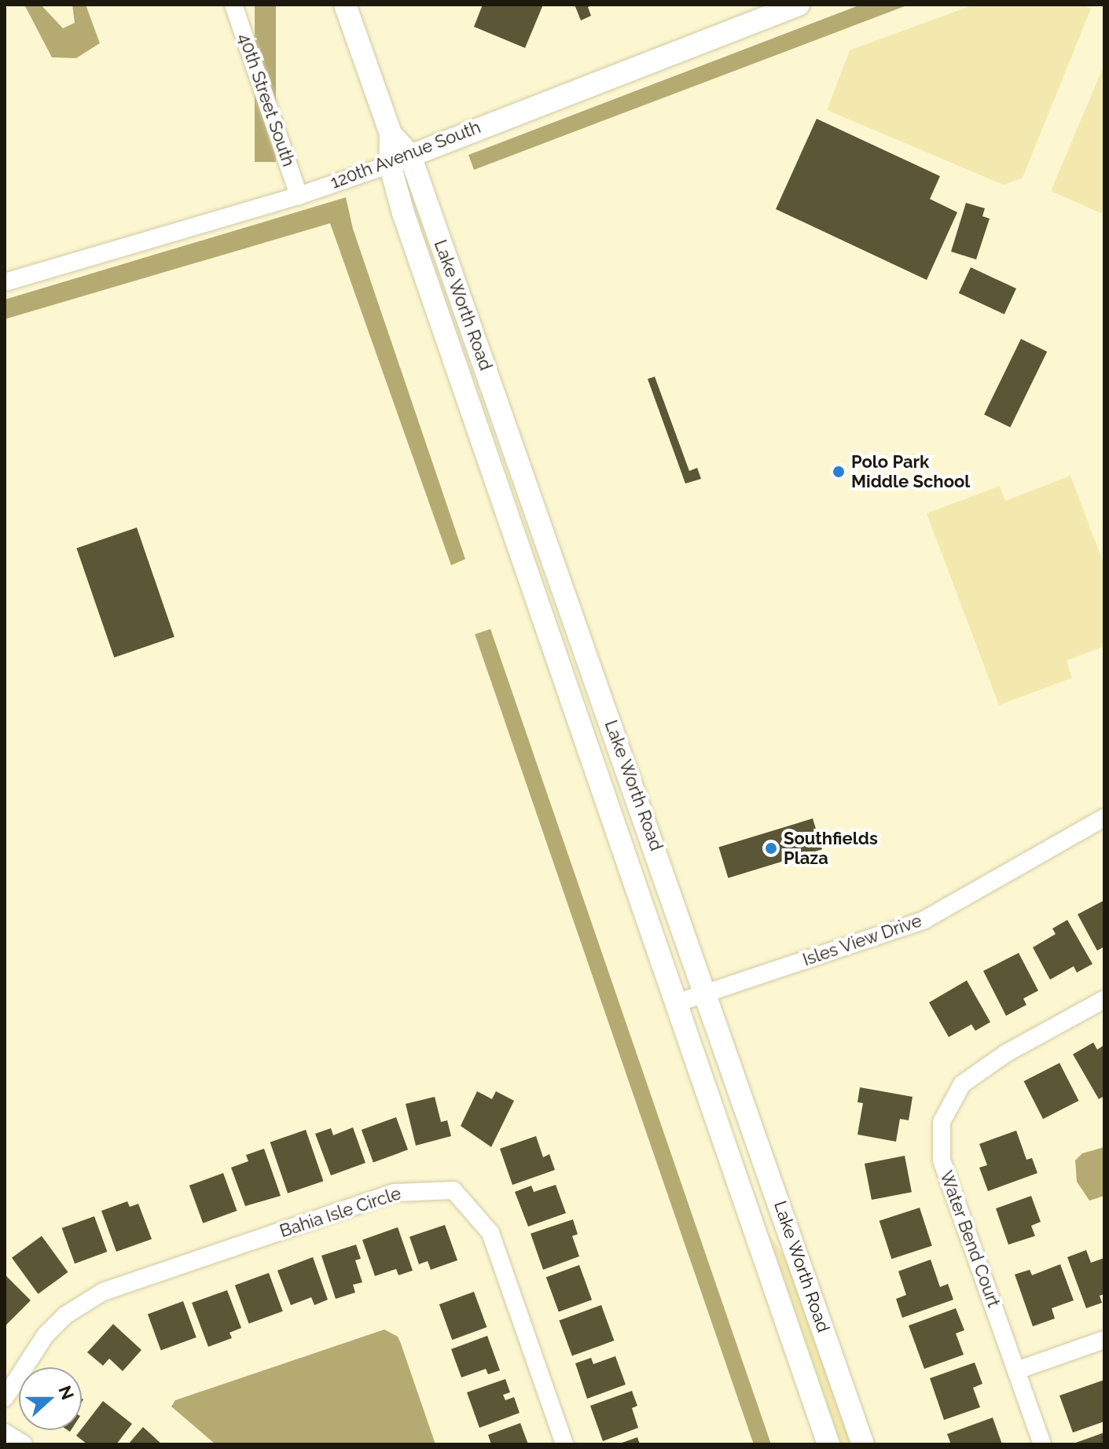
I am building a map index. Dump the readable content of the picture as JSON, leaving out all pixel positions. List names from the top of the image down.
{
  "streets": {
    "street": [
      "40th Street South",
      "120th Avenue South",
      "Lake Worth Road",
      "Isles View Drive",
      "Bahia Isle Circle",
      "Water Bend Court"
    ]
  },
  "crossings": [
    ["40th Street South", "120th Avenue South"],
    ["120th Avenue South", "Lake Worth Road"],
    ["Lake Worth Road", "Isles View Drive"]
  ],
  "places": ["Polo Park Middle School", "Southfields Plaza"],
  "north": "right"
}
